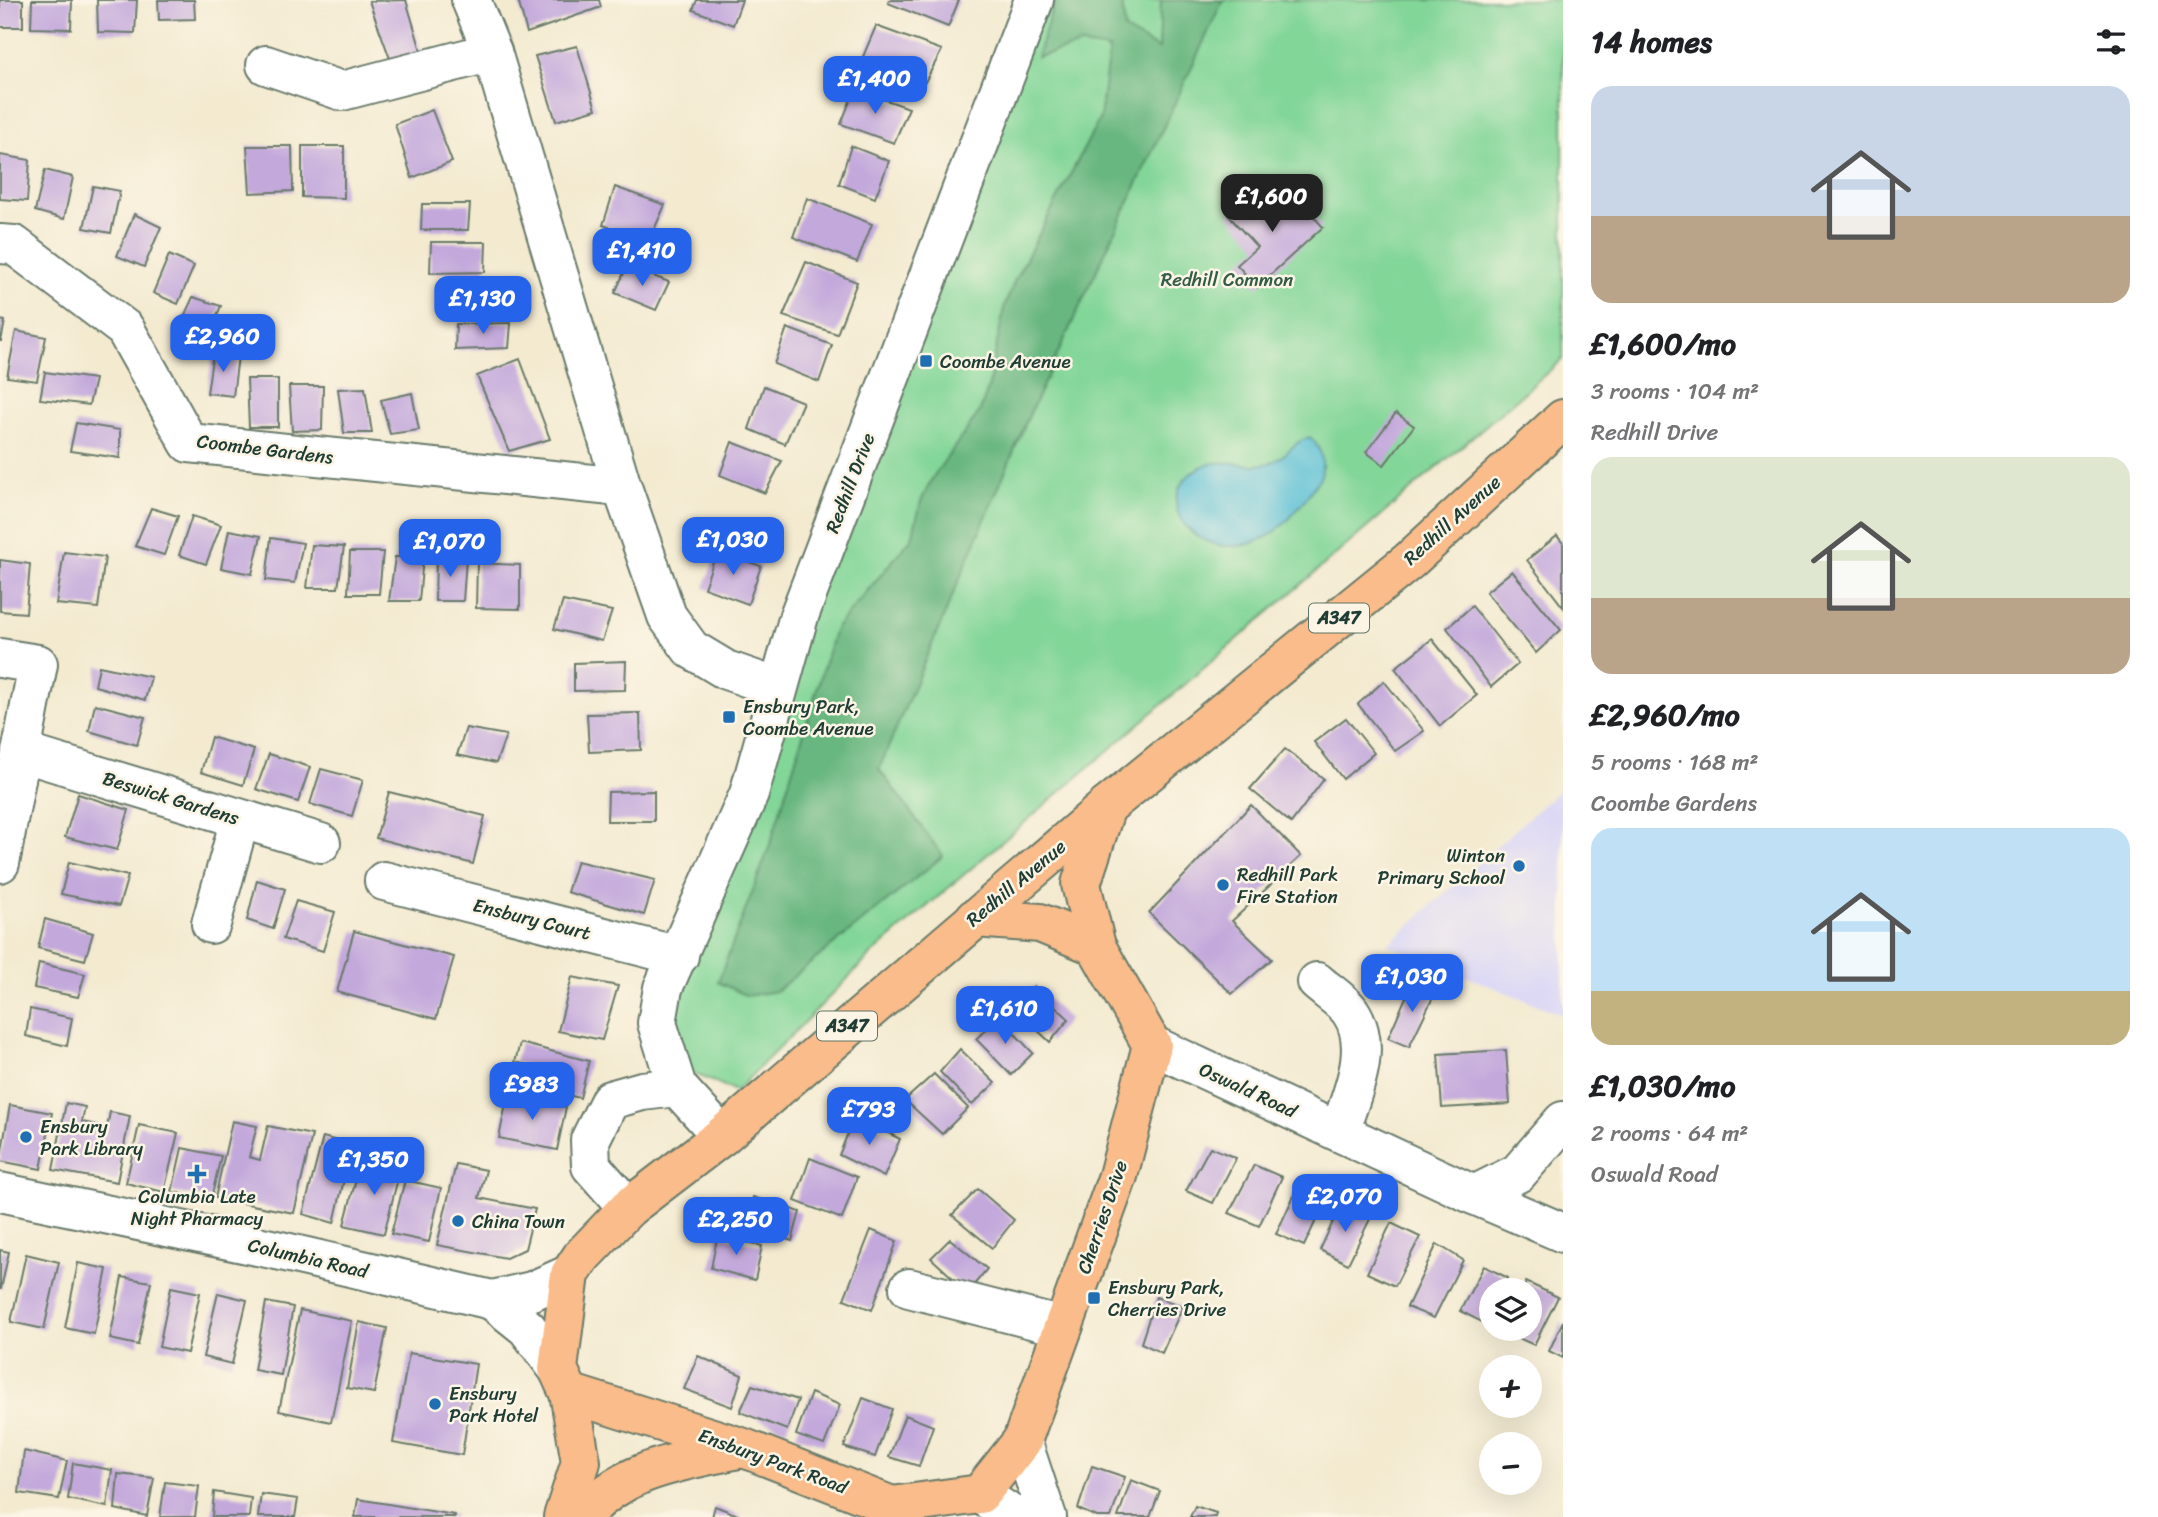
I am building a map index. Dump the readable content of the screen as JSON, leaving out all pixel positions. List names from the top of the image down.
{
  "streets": {
    "main road": [
      "Redhill Avenue",
      "A347",
      "Cherries Drive",
      "Ensbury Park Road"
    ],
    "street": [
      "Coombe Gardens",
      "Redhill Drive",
      "Beswick Gardens",
      "Ensbury Court",
      "Oswald Road",
      "Columbia Road"
    ]
  },
  "crossings": [
    ["Redhill Drive", "Redhill Avenue"],
    ["Redhill Drive", "Ensbury Court"],
    ["Redhill Avenue", "Columbia Road"],
    ["Oswald Road", "Cherries Drive"],
    ["Cherries Drive", "Ensbury Park Road"],
    ["Columbia Road", "Ensbury Park Road"]
  ],
  "parks": ["Redhill Common"],
  "places": {
    "transit": ["Coombe Avenue", "Ensbury Park, Coombe Avenue", "Ensbury Park, Cherries Drive"],
    "other": [
      "Winton Primary School",
      "Redhill Park Fire Station",
      "Ensbury Park Library",
      "China Town",
      "Ensbury Park Hotel"
    ],
    "health": ["Columbia Late Night Pharmacy"]
  },
  "page": {
    "heading": "14 homes",
    "price": [
      "£1,400",
      "£1,600",
      "£1,410",
      "£1,130",
      "£2,960",
      "£1,030",
      "£1,070",
      "£1,030",
      "£1,610",
      "£983",
      "£793",
      "£1,350",
      "£2,070",
      "£2,250"
    ],
    "list": [
      {
        "name": "£1,600/mo",
        "note": "3 rooms · 104 m² · Redhill Drive"
      },
      {
        "name": "£2,960/mo",
        "note": "5 rooms · 168 m² · Coombe Gardens"
      },
      {
        "name": "£1,030/mo",
        "note": "2 rooms · 64 m² · Oswald Road"
      }
    ],
    "map_buttons": ["+", "−"]
  }
}
